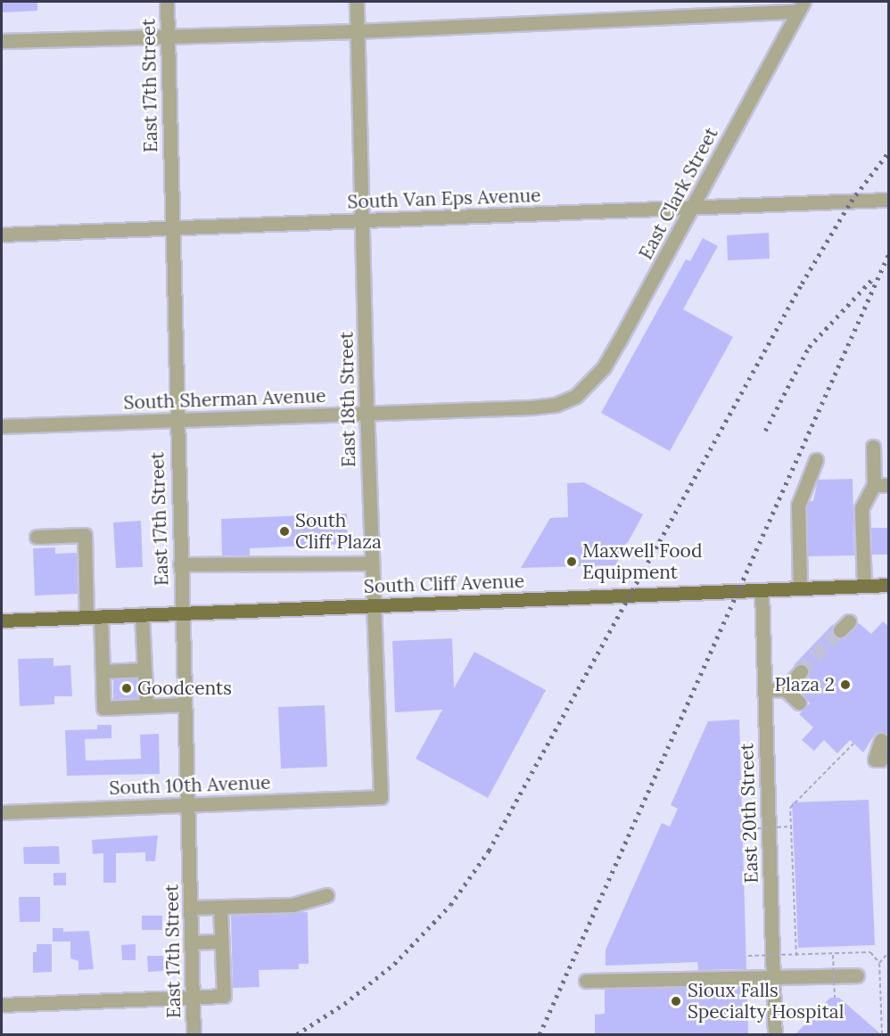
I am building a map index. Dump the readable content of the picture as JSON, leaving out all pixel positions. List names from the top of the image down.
{
  "streets": {
    "main road": ["South Cliff Avenue"],
    "street": [
      "East 17th Street",
      "East Clark Street",
      "South Van Eps Avenue",
      "South Sherman Avenue",
      "East 18th Street",
      "South 10th Avenue",
      "East 20th Street"
    ]
  },
  "crossings": [
    ["East 17th Street", "South Van Eps Avenue"],
    ["East 17th Street", "South Sherman Avenue"],
    ["East 17th Street", "South Cliff Avenue"],
    ["East 17th Street", "South 10th Avenue"],
    ["East Clark Street", "South Van Eps Avenue"],
    ["East Clark Street", "South Sherman Avenue"],
    ["South Van Eps Avenue", "East 18th Street"],
    ["South Sherman Avenue", "East 18th Street"],
    ["East 18th Street", "South Cliff Avenue"],
    ["East 18th Street", "South 10th Avenue"],
    ["South Cliff Avenue", "East 20th Street"]
  ],
  "places": [
    "South Cliff Plaza",
    "Maxwell Food Equipment",
    "Plaza 2",
    "Goodcents",
    "Sioux Falls Specialty Hospital"
  ]
}
